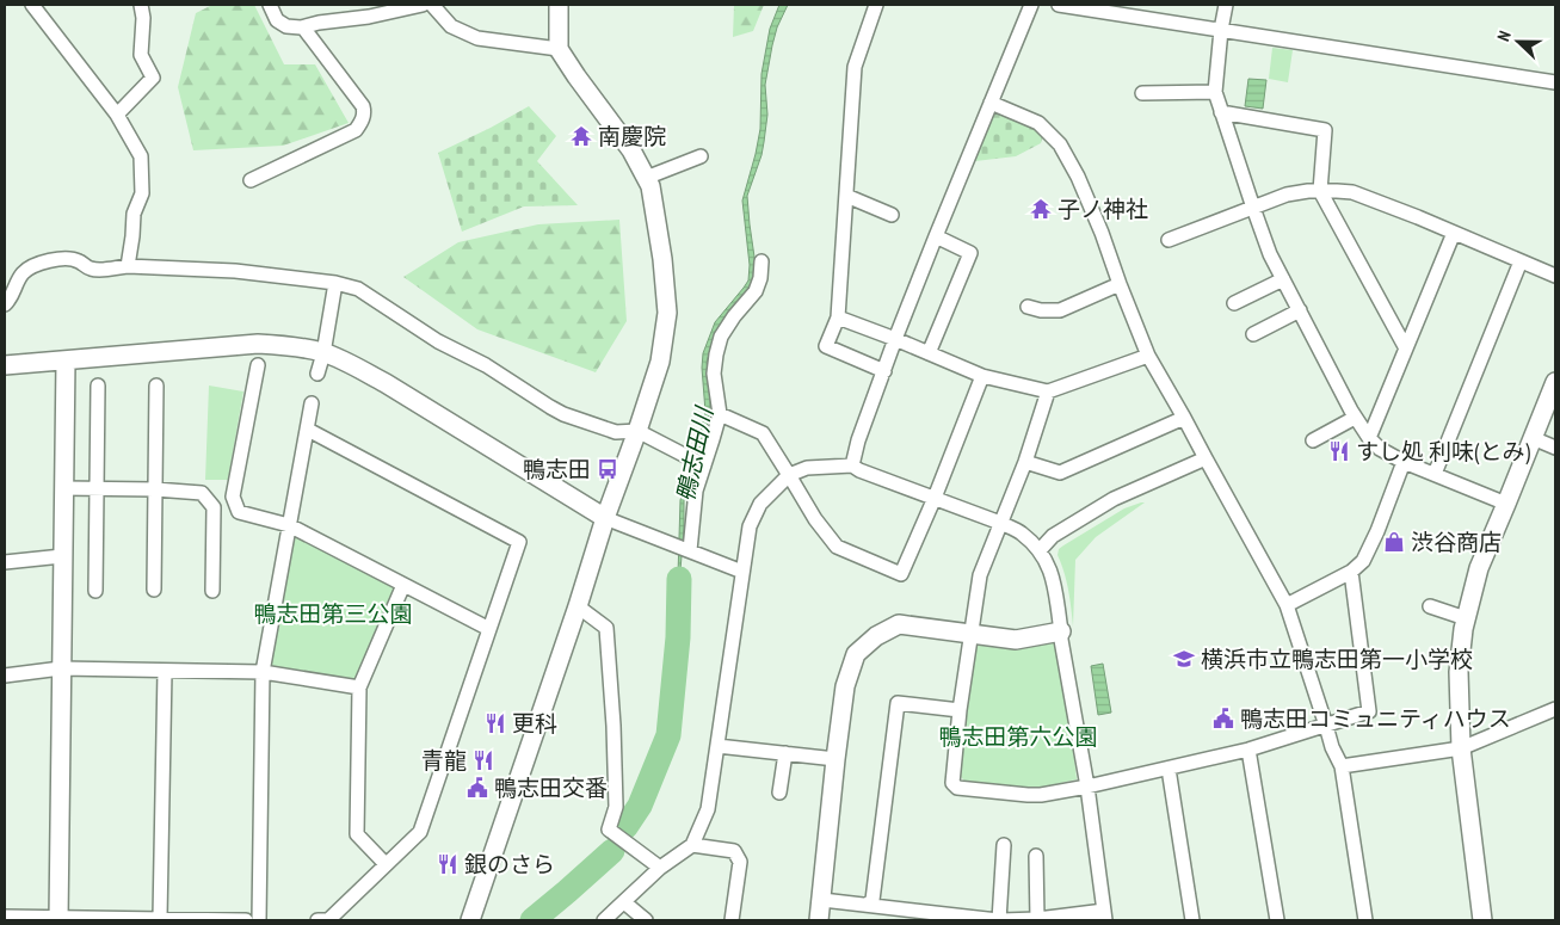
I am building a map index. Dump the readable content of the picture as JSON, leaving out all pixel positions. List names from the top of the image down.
{
  "water": ["鴨志田川"],
  "parks": ["鴨志田第三公園", "鴨志田第六公園"],
  "places": {
    "temple": ["南慶院", "子ノ神社"],
    "restaurant": [
      "すし処 利味(とみ)",
      "更科",
      "青龍",
      "銀のさら"
    ],
    "bus stop": ["鴨志田"],
    "shop": ["渋谷商店"],
    "school or university": ["横浜市立鴨志田第一小学校"],
    "public building": ["鴨志田コミュニティハウス", "鴨志田交番"]
  },
  "north": "left"
}
